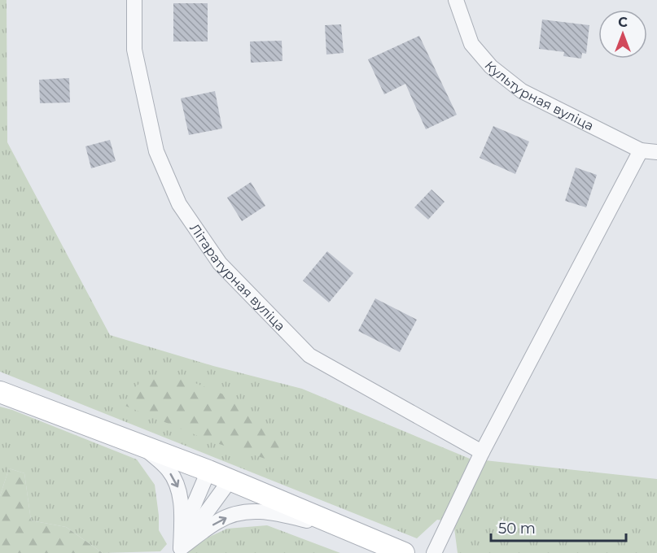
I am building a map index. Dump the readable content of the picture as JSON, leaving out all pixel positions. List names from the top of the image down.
{
  "streets": {
    "street": ["Культурная вуліца", "Літаратурная вуліца"]
  },
  "scale_bar": "50 m",
  "north": "top"
}
